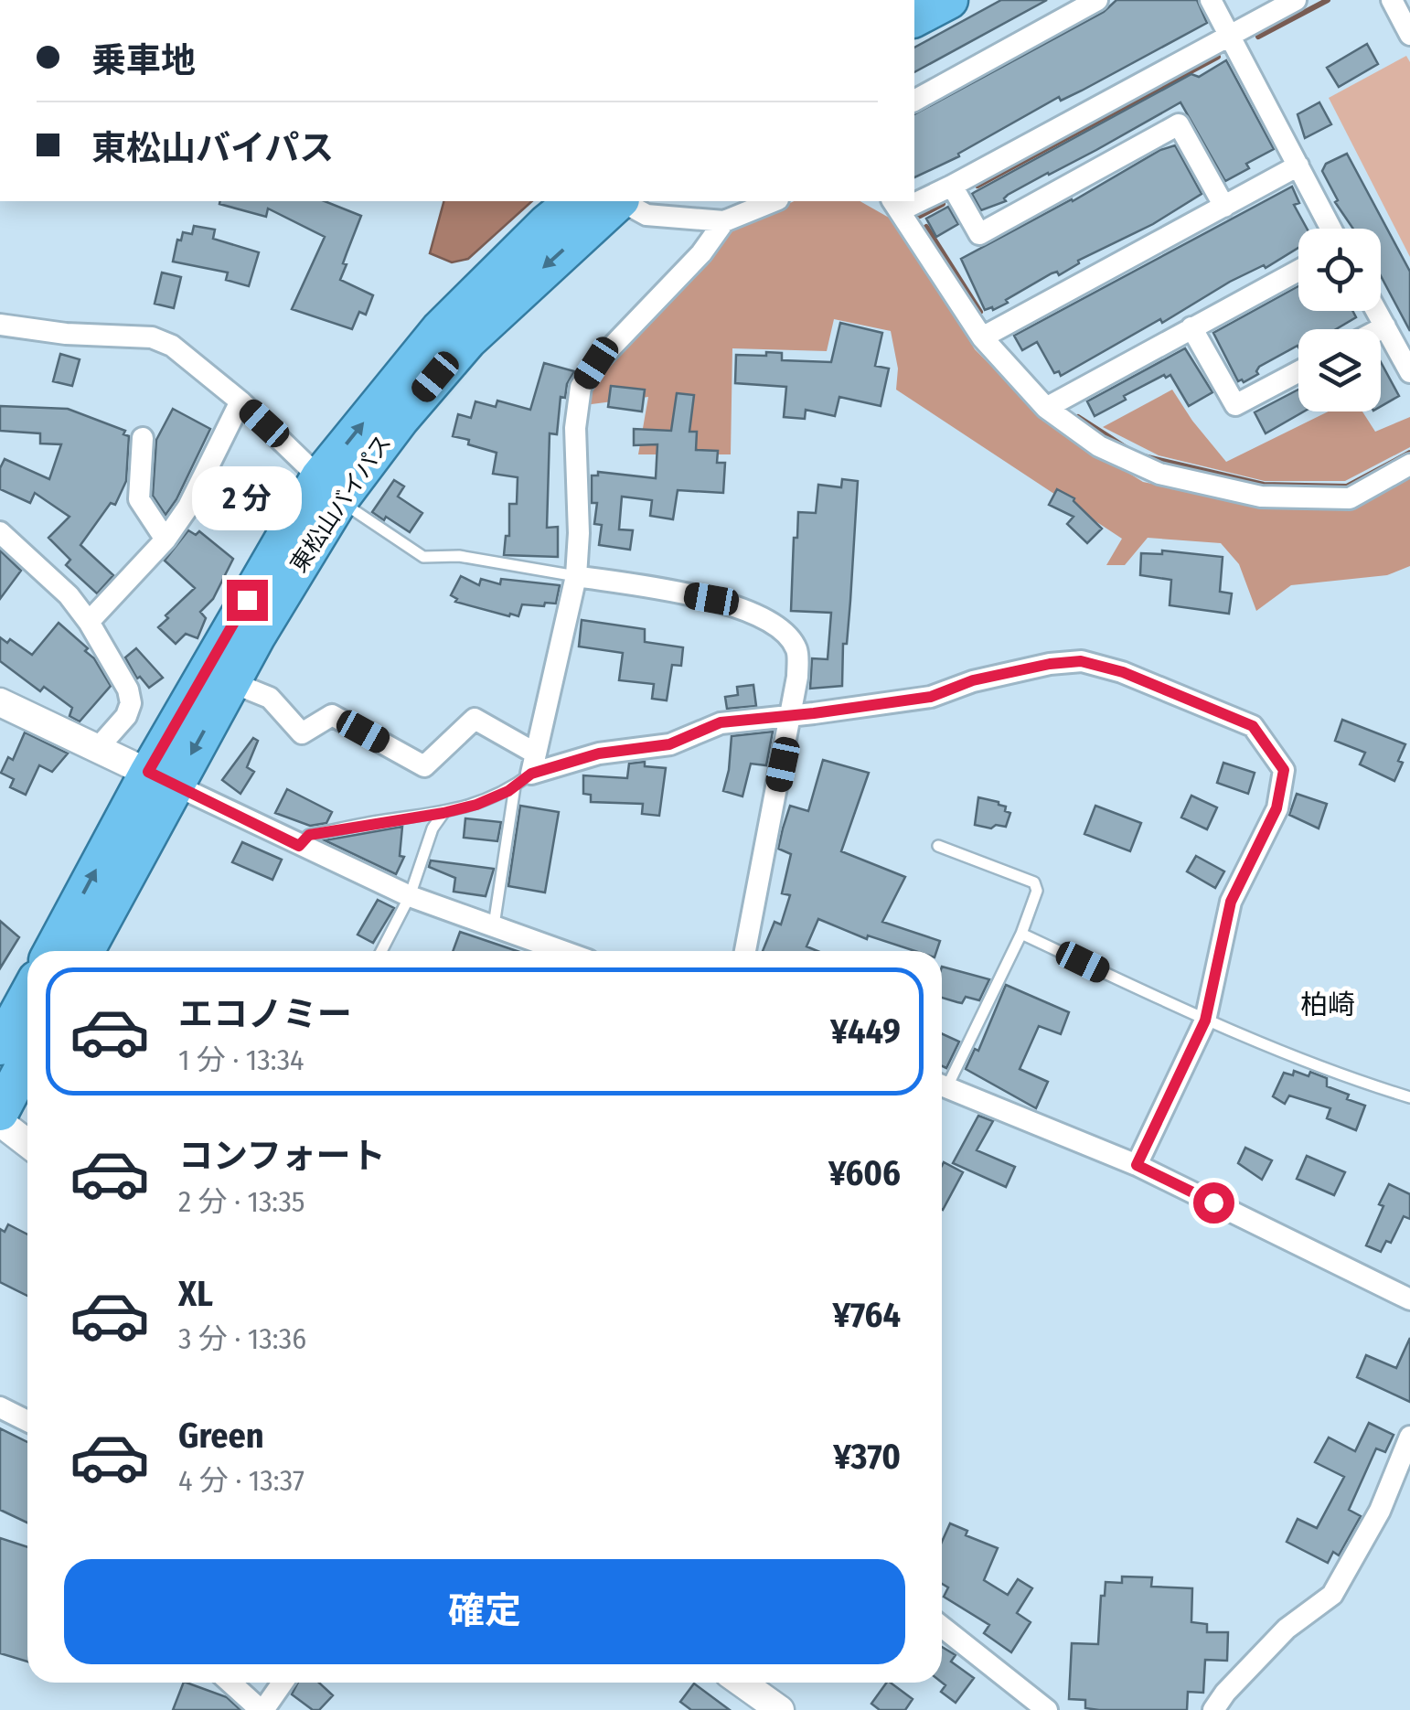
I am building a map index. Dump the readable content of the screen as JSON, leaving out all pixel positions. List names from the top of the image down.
{
  "streets": {
    "highway": ["東松山バイパス"]
  },
  "districts": ["柏崎"],
  "page": {
    "banner": ["乗車地", "東松山バイパス"],
    "bubble": "2 分",
    "list": [
      {
        "name": "エコノミー",
        "note": "1 分 · 13:34",
        "value": "¥449"
      },
      {
        "name": "コンフォート",
        "note": "2 分 · 13:35",
        "value": "¥606"
      },
      {
        "name": "XL",
        "note": "3 分 · 13:36",
        "value": "¥764"
      },
      {
        "name": "Green",
        "note": "4 分 · 13:37",
        "value": "¥370"
      }
    ],
    "buttons": "確定"
  }
}
